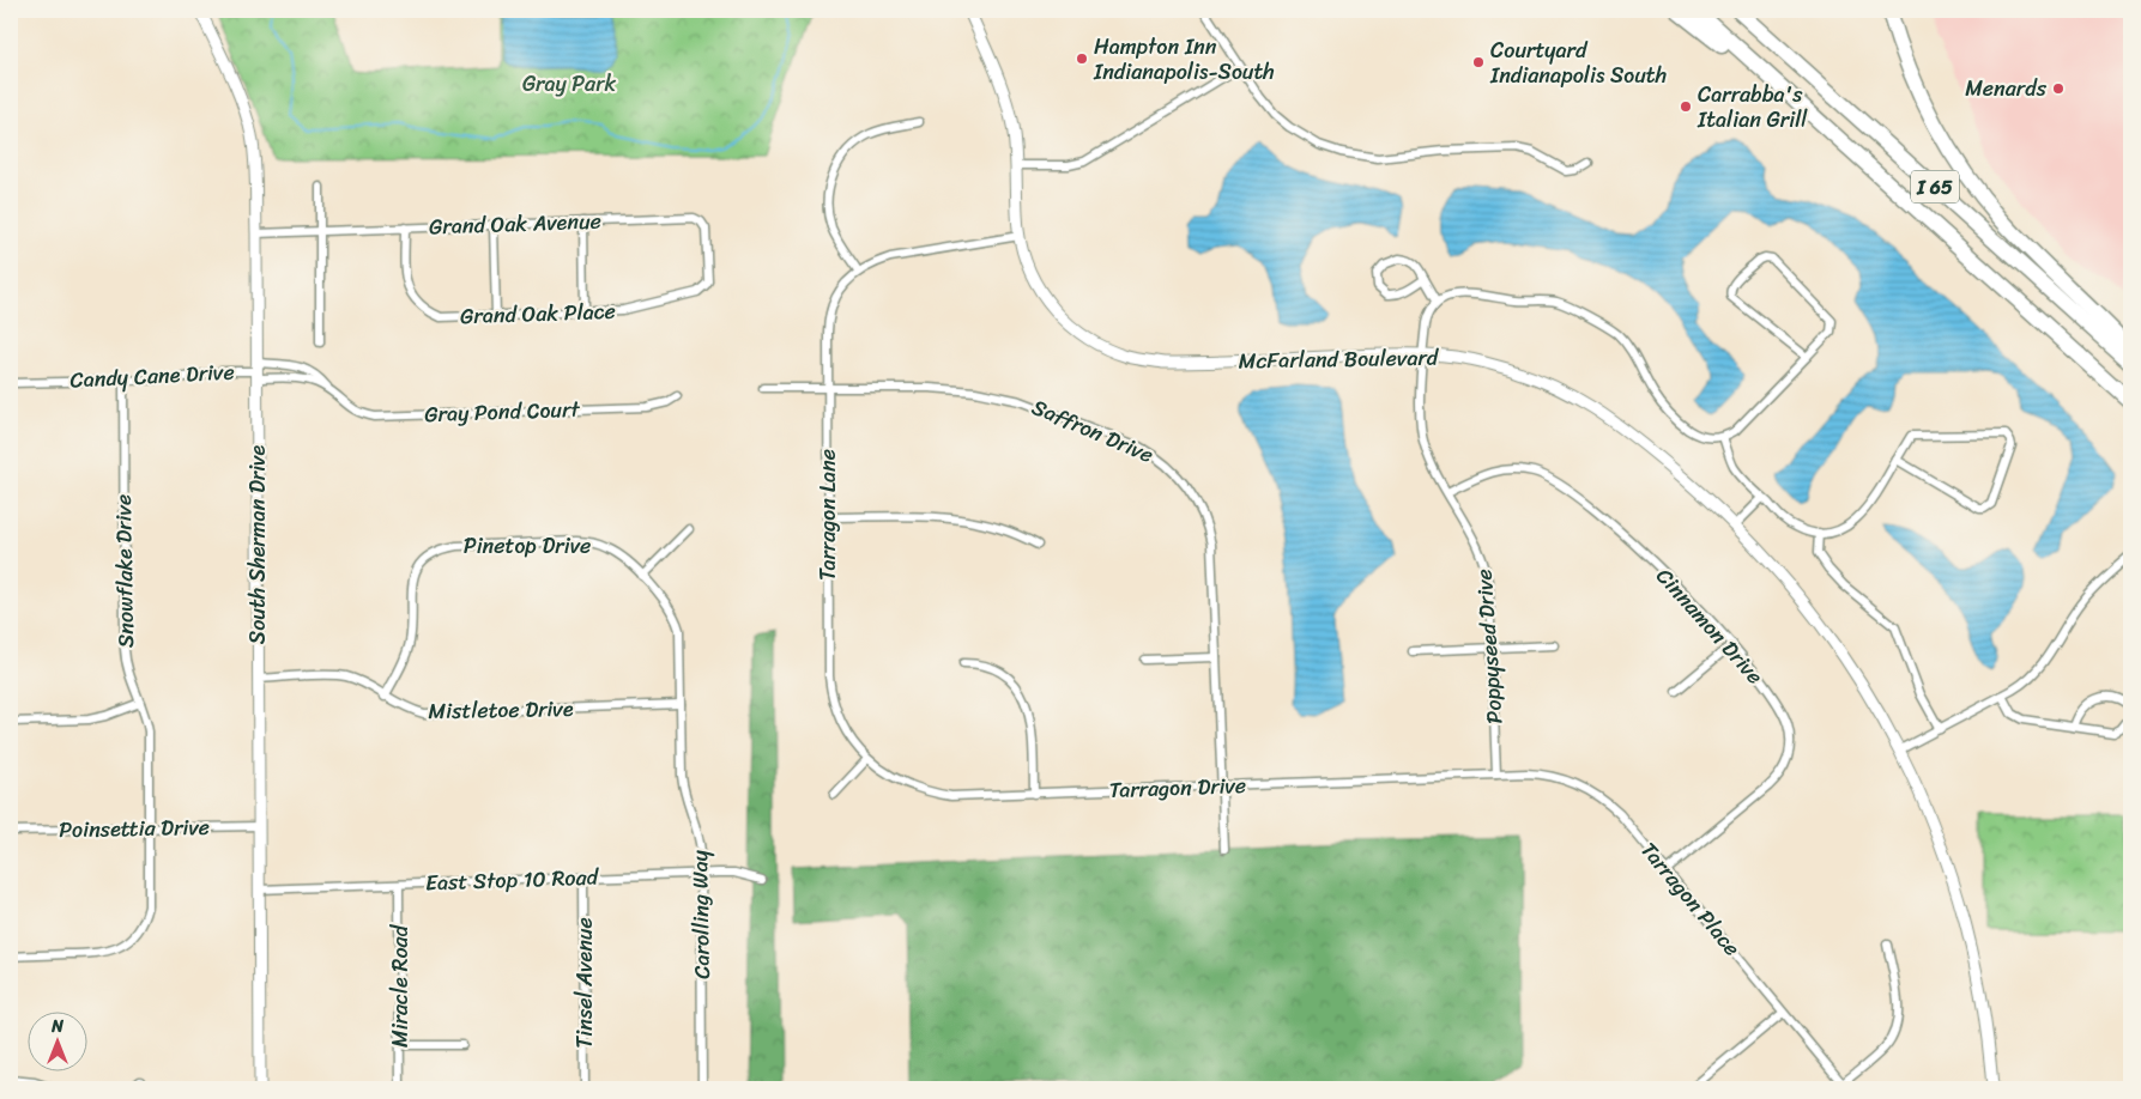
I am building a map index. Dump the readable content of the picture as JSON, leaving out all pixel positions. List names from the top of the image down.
{
  "streets": {
    "highway": ["I 65"],
    "street": [
      "Grand Oak Avenue",
      "Grand Oak Place",
      "McFarland Boulevard",
      "Candy Cane Drive",
      "Gray Pond Court",
      "Saffron Drive",
      "Tarragon Lane",
      "South Sherman Drive",
      "Pinetop Drive",
      "Snowflake Drive",
      "Cinnamon Drive",
      "Poppyseed Drive",
      "Mistletoe Drive",
      "Tarragon Drive",
      "Poinsettia Drive",
      "East Stop 10 Road",
      "Tarragon Place",
      "Carolling Way",
      "Tinsel Avenue",
      "Miracle Road"
    ]
  },
  "crossings": [
    ["Grand Oak Avenue", "Grand Oak Place"],
    ["Grand Oak Avenue", "South Sherman Drive"],
    ["McFarland Boulevard", "Poppyseed Drive"],
    ["Candy Cane Drive", "Gray Pond Court"],
    ["Candy Cane Drive", "South Sherman Drive"],
    ["Candy Cane Drive", "Snowflake Drive"],
    ["Gray Pond Court", "South Sherman Drive"],
    ["Saffron Drive", "Tarragon Lane"],
    ["Saffron Drive", "Tarragon Drive"],
    ["Tarragon Lane", "Tarragon Drive"],
    ["South Sherman Drive", "Mistletoe Drive"],
    ["South Sherman Drive", "Poinsettia Drive"],
    ["South Sherman Drive", "East Stop 10 Road"],
    ["Pinetop Drive", "Mistletoe Drive"],
    ["Pinetop Drive", "Carolling Way"],
    ["Snowflake Drive", "Poinsettia Drive"],
    ["Cinnamon Drive", "Poppyseed Drive"],
    ["Cinnamon Drive", "Tarragon Place"],
    ["Poppyseed Drive", "Tarragon Drive"],
    ["Poppyseed Drive", "Tarragon Place"],
    ["Mistletoe Drive", "Carolling Way"],
    ["Tarragon Drive", "Tarragon Place"],
    ["East Stop 10 Road", "Carolling Way"],
    ["East Stop 10 Road", "Tinsel Avenue"],
    ["East Stop 10 Road", "Miracle Road"]
  ],
  "parks": ["Gray Park"],
  "places": [
    "Hampton Inn Indianapolis-South",
    "Courtyard Indianapolis South",
    "Menards",
    "Carrabba's Italian Grill"
  ],
  "north": "top"
}
